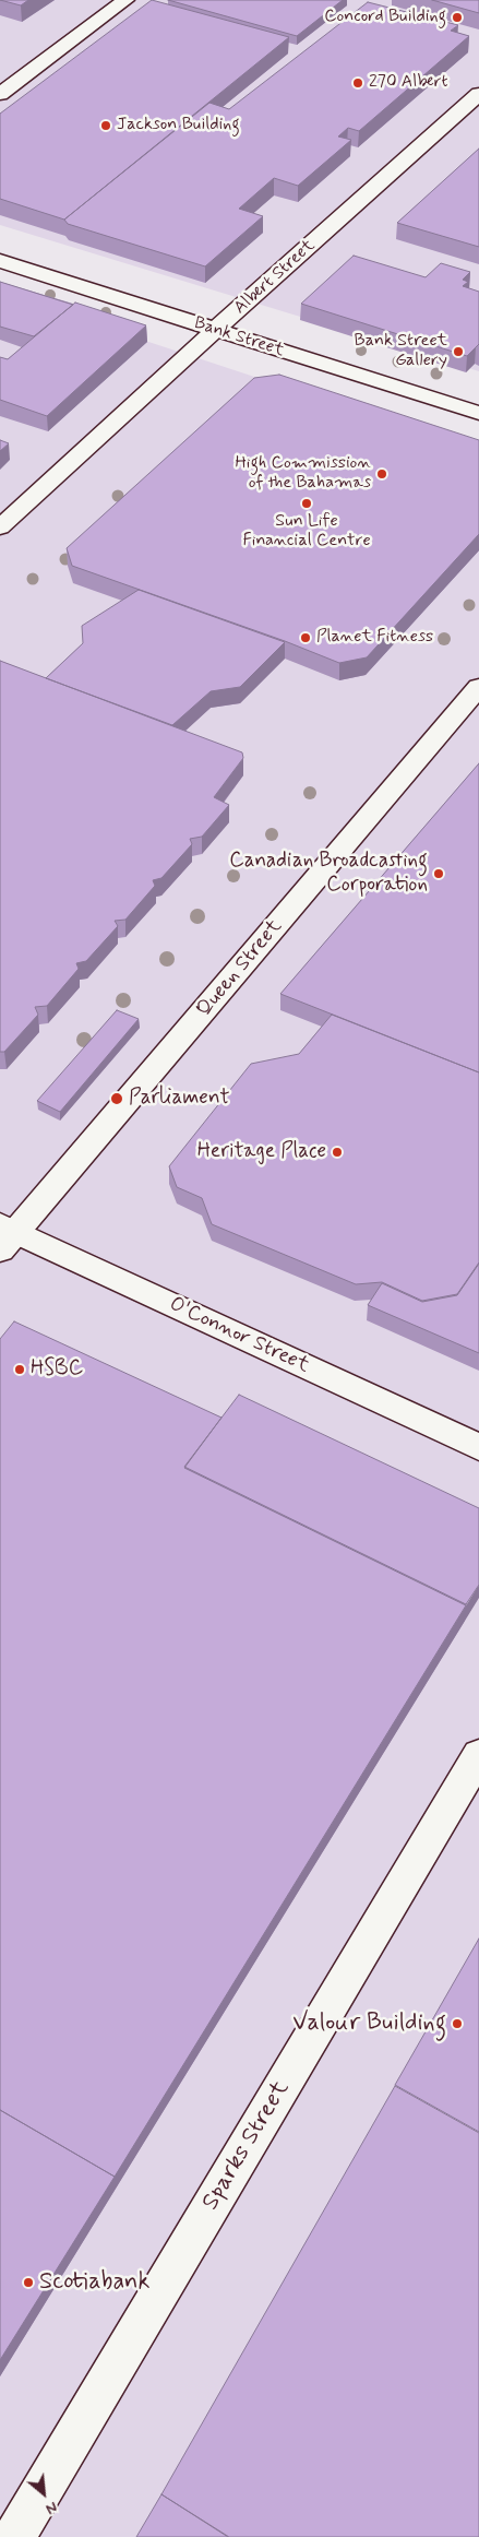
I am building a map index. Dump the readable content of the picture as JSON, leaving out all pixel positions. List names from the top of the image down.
{
  "streets": {
    "main road": [
      "Albert Street",
      "Bank Street",
      "Queen Street",
      "O'Connor Street",
      "Sparks Street"
    ]
  },
  "crossings": [
    ["Albert Street", "Bank Street"],
    ["Queen Street", "O'Connor Street"]
  ],
  "places": [
    "Concord Building",
    "270 Albert",
    "Jackson Building",
    "Bank Street Gallery",
    "High Commission of the Bahamas",
    "Sun Life Financial Centre",
    "Planet Fitness",
    "Canadian Broadcasting Corporation",
    "Parliament",
    "Heritage Place",
    "HSBC",
    "Valour Building",
    "Scotiabank"
  ],
  "north": "bottom right"
}
